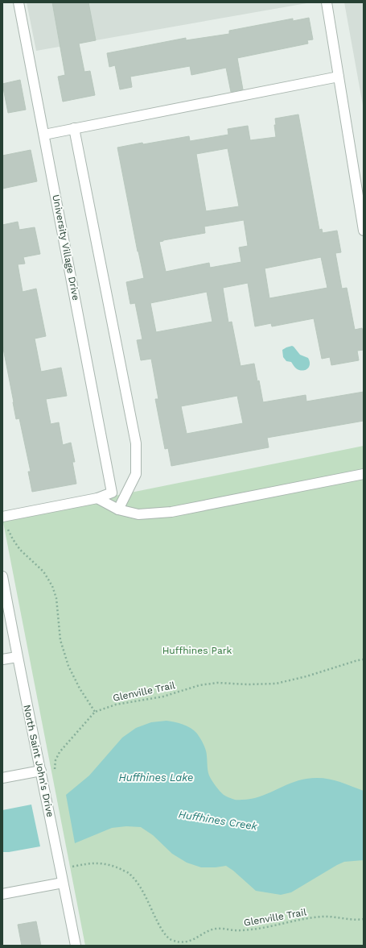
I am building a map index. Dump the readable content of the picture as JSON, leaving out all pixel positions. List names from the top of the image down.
{
  "streets": {
    "street": ["University Village Drive", "North Saint John's Drive"],
    "path": ["Glenville Trail"]
  },
  "crossings": [
    ["Glenville Trail", "North Saint John's Drive"]
  ],
  "water": ["Huffhines Lake", "Huffhines Creek"],
  "parks": ["Huffhines Park"]
}
